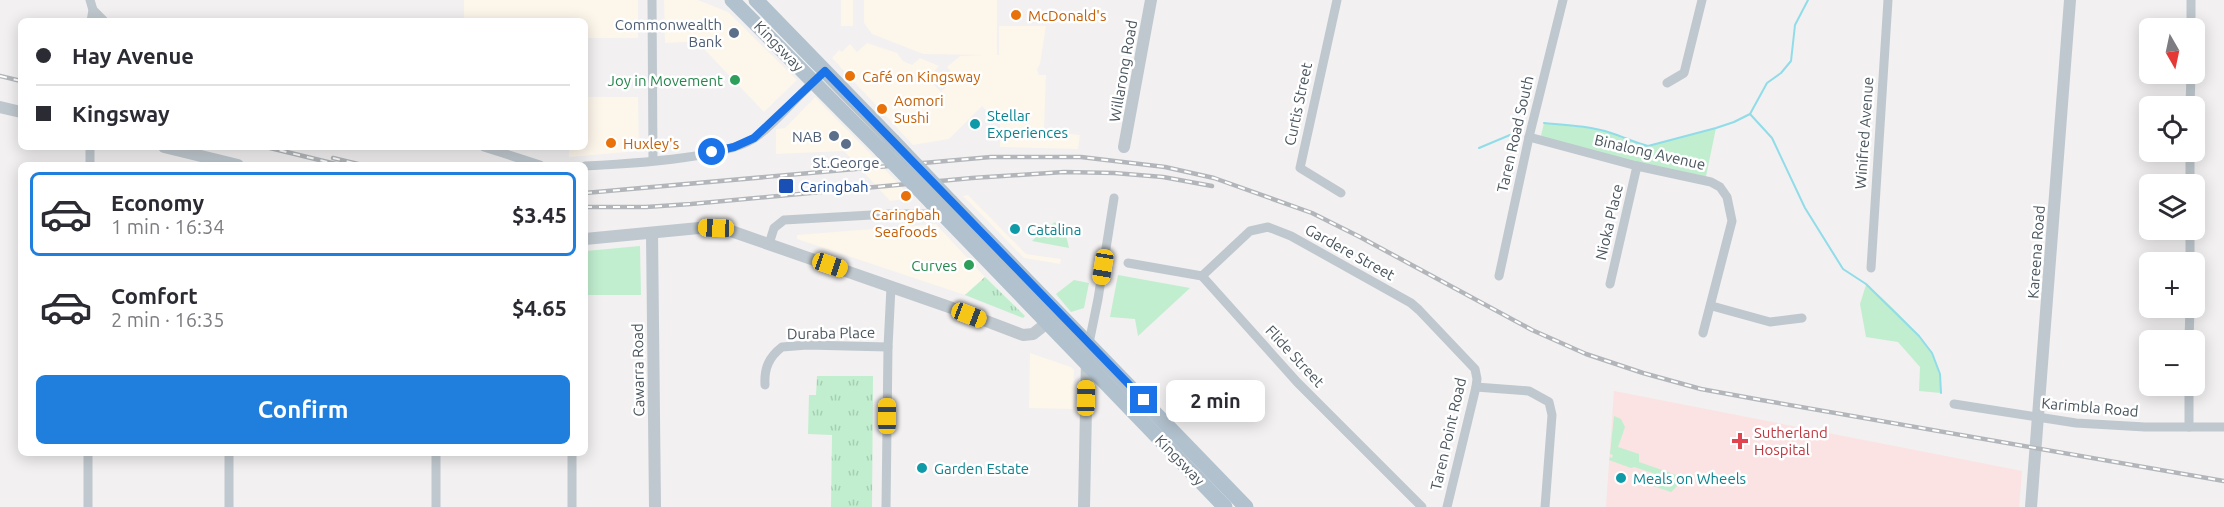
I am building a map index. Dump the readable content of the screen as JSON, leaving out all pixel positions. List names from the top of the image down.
{
  "streets": {
    "main road": ["Kingsway"],
    "street": [
      "Willarong Road",
      "Curtis Street",
      "Winifred Avenue",
      "Taren Road South",
      "Binalong Avenue",
      "Nioka Place",
      "Gardere Street",
      "Kareena Road",
      "Duraba Place",
      "Flide Street",
      "Cawarra Road",
      "Karimbla Road",
      "Taren Point Road"
    ]
  },
  "crossings": [
    ["Taren Road South", "Binalong Avenue"],
    ["Binalong Avenue", "Nioka Place"],
    ["Gardere Street", "Flide Street"],
    ["Gardere Street", "Taren Point Road"],
    ["Kareena Road", "Karimbla Road"]
  ],
  "places": {
    "other": [
      "McDonald's",
      "Commonwealth Bank",
      "Café on Kingsway",
      "Joy in Movement",
      "Aomori Sushi",
      "Stellar Experiences",
      "NAB",
      "Huxley's",
      "St.George",
      "Caringbah Seafoods",
      "Catalina",
      "Curves",
      "Garden Estate",
      "Meals on Wheels"
    ],
    "transit": ["Caringbah"],
    "health": ["Sutherland Hospital"]
  },
  "north": "bottom",
  "page": {
    "map_buttons": ["+", "−"],
    "banner": ["Hay Avenue", "Kingsway"],
    "list": [
      {
        "name": "Economy",
        "note": "1 min · 16:34",
        "value": "$3.45"
      },
      {
        "name": "Comfort",
        "note": "2 min · 16:35",
        "value": "$4.65"
      }
    ],
    "buttons": "Confirm",
    "bubble": "2 min"
  }
}
